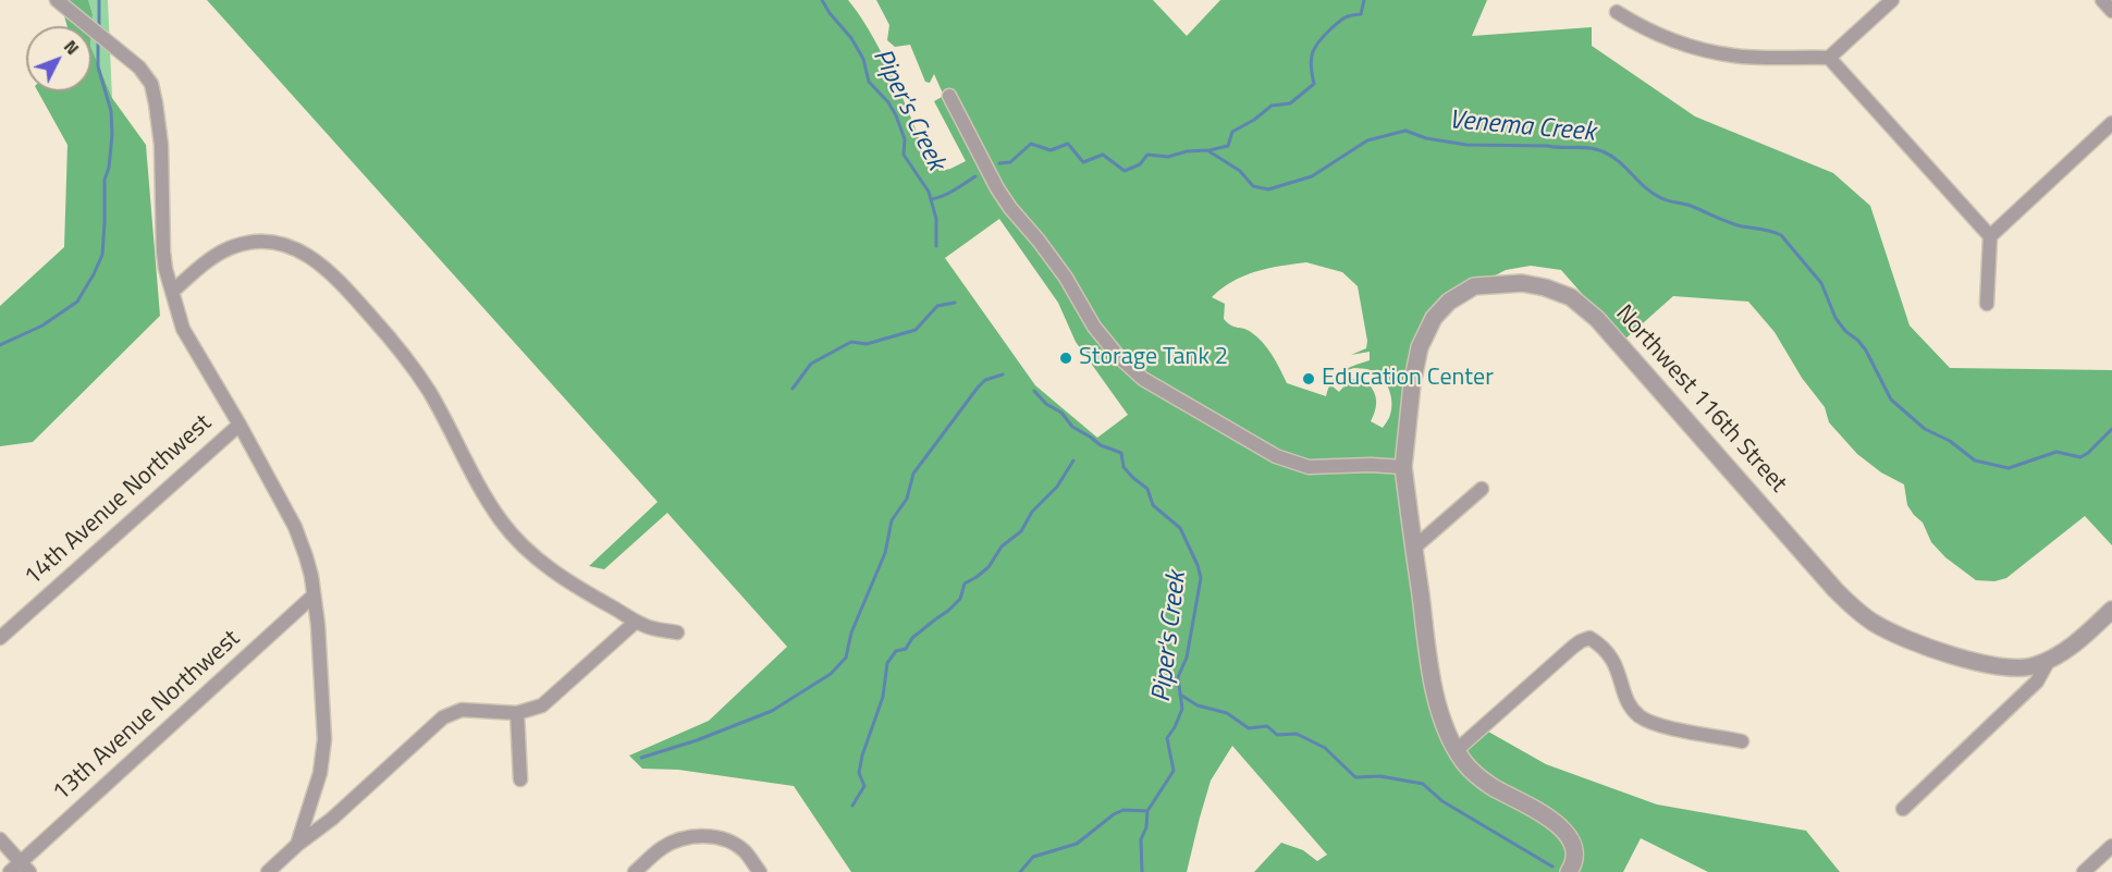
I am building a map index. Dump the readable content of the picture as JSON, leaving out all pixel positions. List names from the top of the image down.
{
  "streets": {
    "street": ["Northwest 116th Street", "14th Avenue Northwest", "13th Avenue Northwest"]
  },
  "water": ["Piper's Creek", "Venema Creek"],
  "places": ["Storage Tank 2", "Education Center"],
  "north": "top right"
}
